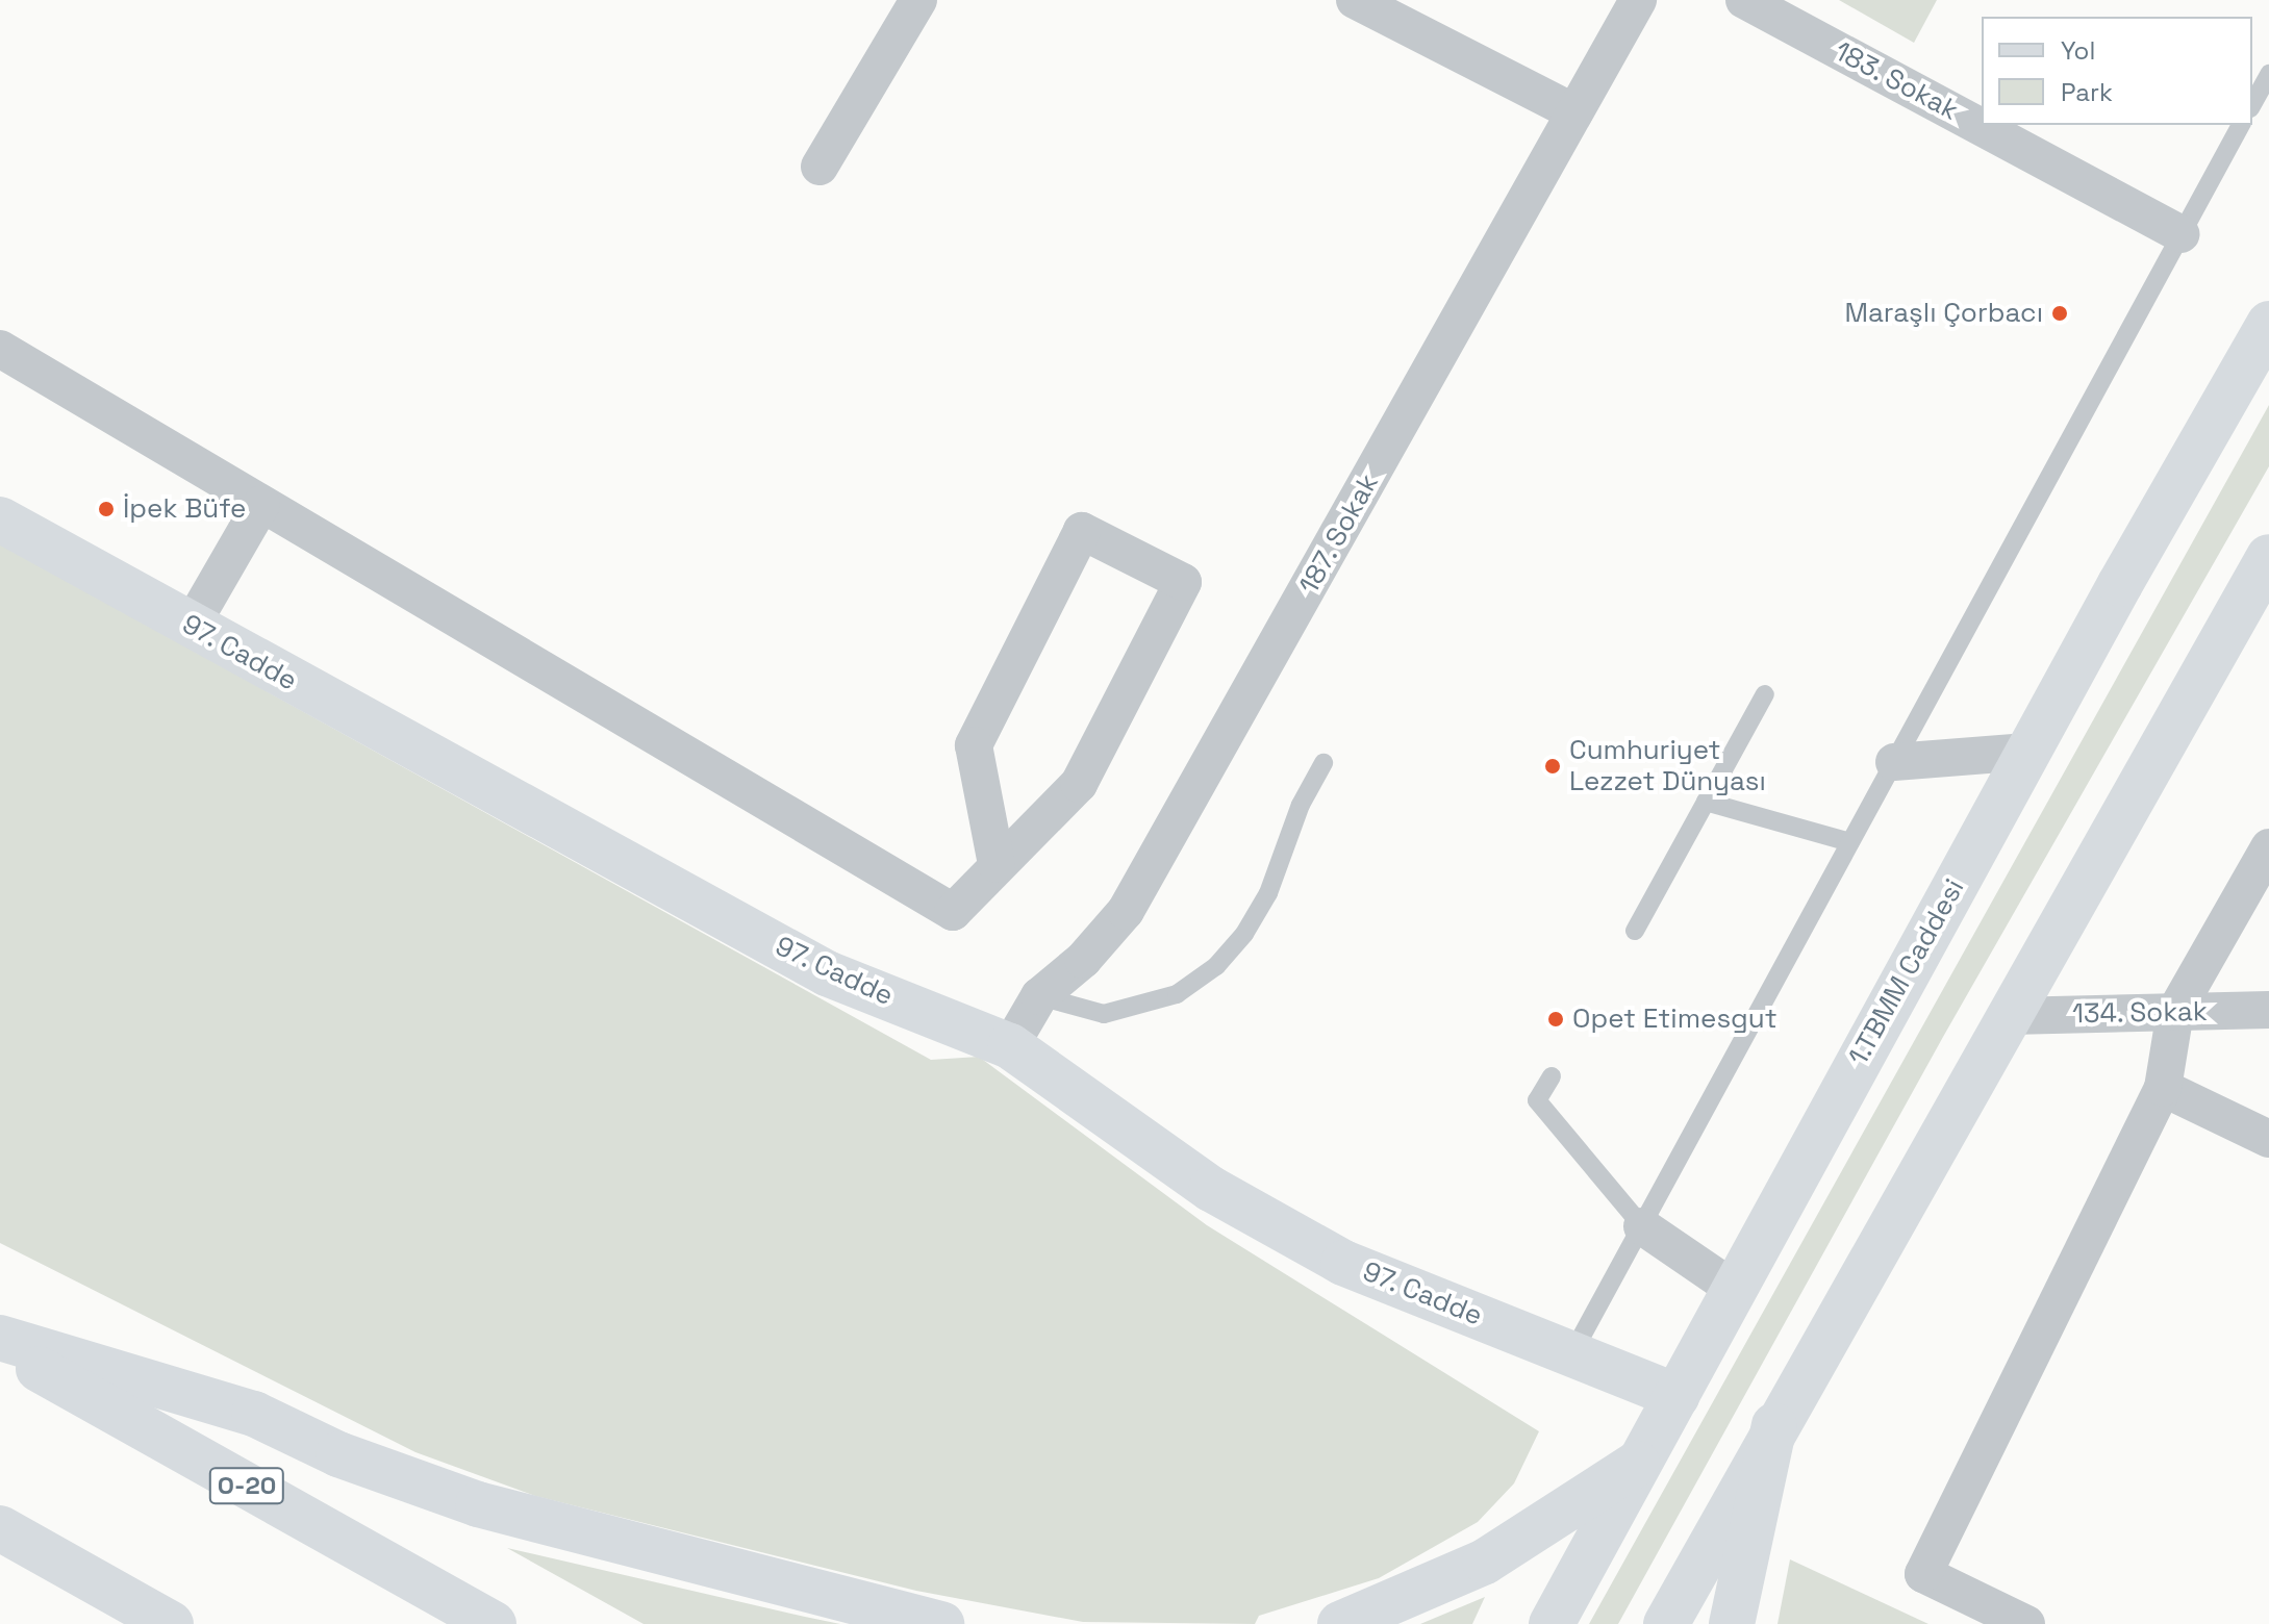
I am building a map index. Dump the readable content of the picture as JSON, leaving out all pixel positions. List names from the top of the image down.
{
  "streets": {
    "main road": ["97. Cadde", "1.TBMM Caddesi", "O-20"],
    "street": ["183. Sokak", "187. Sokak", "134. Sokak"]
  },
  "crossings": [
    ["187. Sokak", "97. Cadde"],
    ["97. Cadde", "1.TBMM Caddesi"]
  ],
  "places": [
    "Maraşlı Çorbacı",
    "İpek Büfe",
    "Cumhuriyet Lezzet Dünyası",
    "Opet Etimesgut"
  ],
  "legend": ["Yol", "Park"]
}
